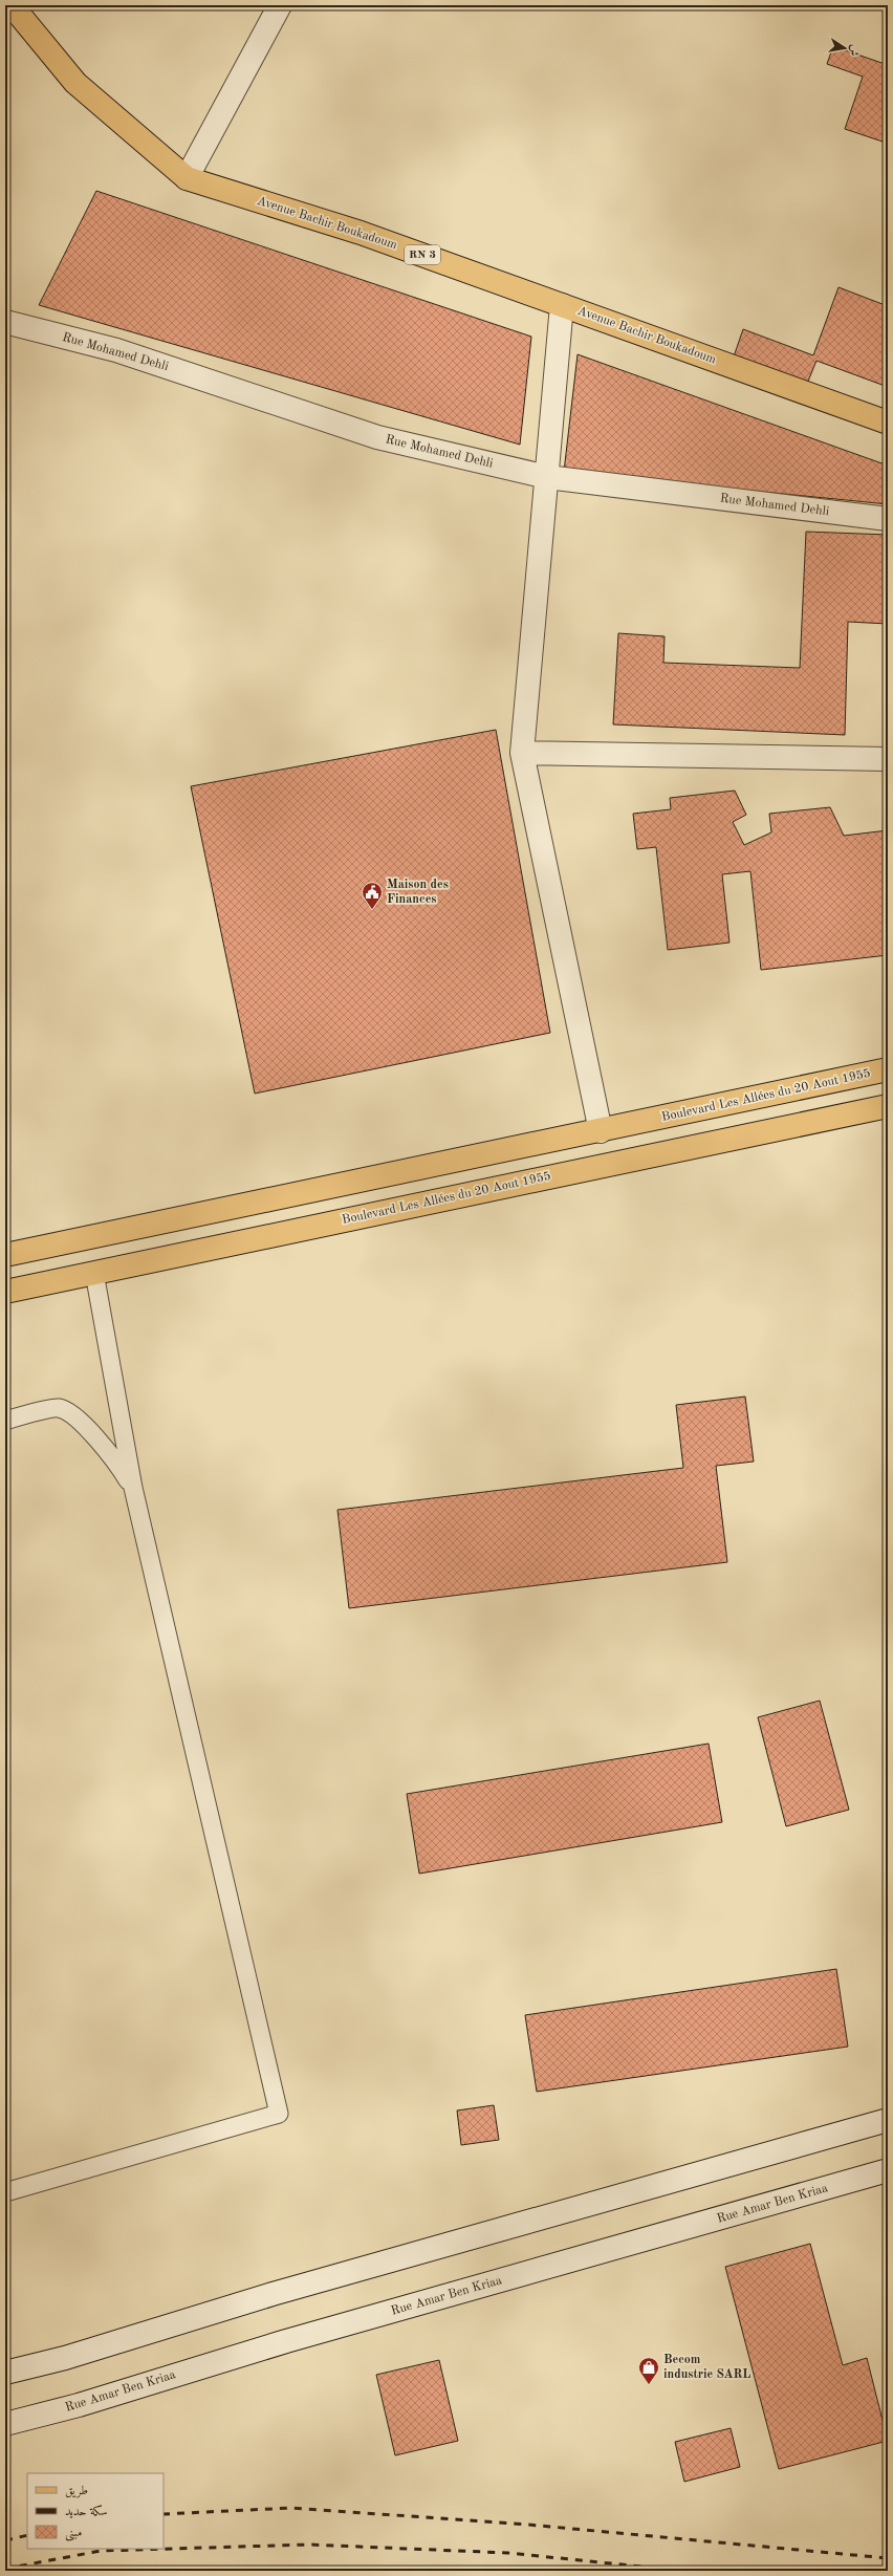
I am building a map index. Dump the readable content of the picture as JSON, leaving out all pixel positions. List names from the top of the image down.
{
  "streets": {
    "main road": ["Avenue Bachir Boukadoum", "RN 3", "Boulevard Les Allées du 20 Aout 1955"],
    "street": ["Rue Mohamed Dehli", "Rue Amar Ben Kriaa"]
  },
  "places": {
    "public building": ["Maison des Finances"],
    "shop": ["Becom industrie SARL"]
  },
  "legend": ["طريق", "سكة حديد", "مبنى"],
  "north": "right"
}
